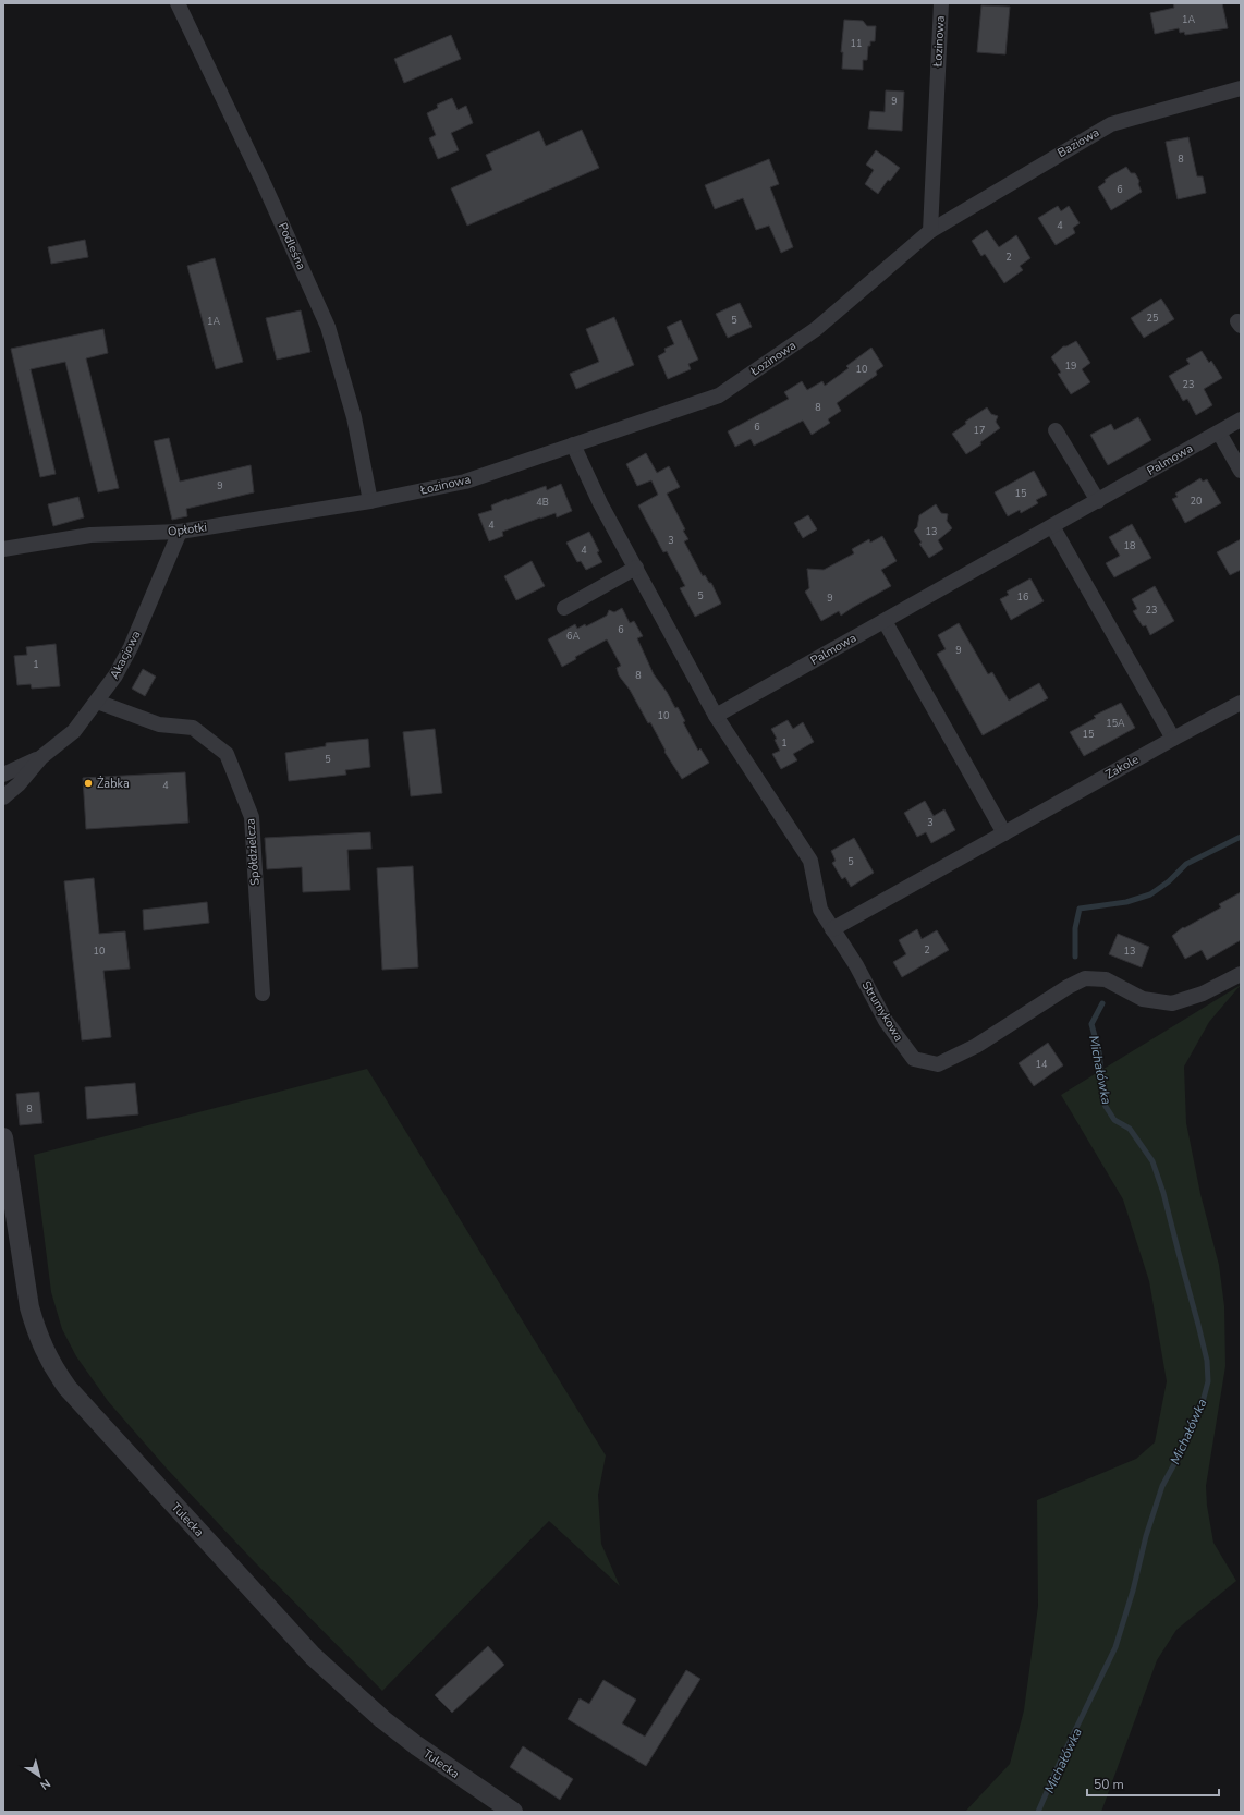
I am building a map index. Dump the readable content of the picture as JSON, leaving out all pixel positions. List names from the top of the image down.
{
  "streets": {
    "street": [
      "Łozinowa",
      "Baziowa",
      "Podleśna",
      "Palmowa",
      "Opłotki",
      "Akacjowa",
      "Zakole",
      "Spółdzielcza",
      "Strumykowa",
      "Tulecka"
    ]
  },
  "crossings": [
    ["Łozinowa", "Baziowa"],
    ["Łozinowa", "Podleśna"],
    ["Łozinowa", "Opłotki"],
    ["Podleśna", "Opłotki"],
    ["Palmowa", "Strumykowa"],
    ["Opłotki", "Akacjowa"],
    ["Akacjowa", "Spółdzielcza"],
    ["Zakole", "Strumykowa"]
  ],
  "water": ["Michałówka"],
  "places": ["Żabka"],
  "house_numbers": [
    "1A",
    "11",
    "9",
    "8",
    "6",
    "4",
    "2",
    "25",
    "5",
    "1A",
    "19",
    "10",
    "23",
    "8",
    "6",
    "17",
    "9",
    "15",
    "20",
    "4B",
    "4",
    "13",
    "3",
    "18",
    "4",
    "5",
    "16",
    "9",
    "23",
    "6",
    "6A",
    "9",
    "1",
    "8",
    "10",
    "15A",
    "15",
    "1",
    "5",
    "4",
    "3",
    "5",
    "2",
    "10",
    "13",
    "14",
    "8"
  ],
  "scale_bar": "50 m",
  "north": "bottom right"
}
